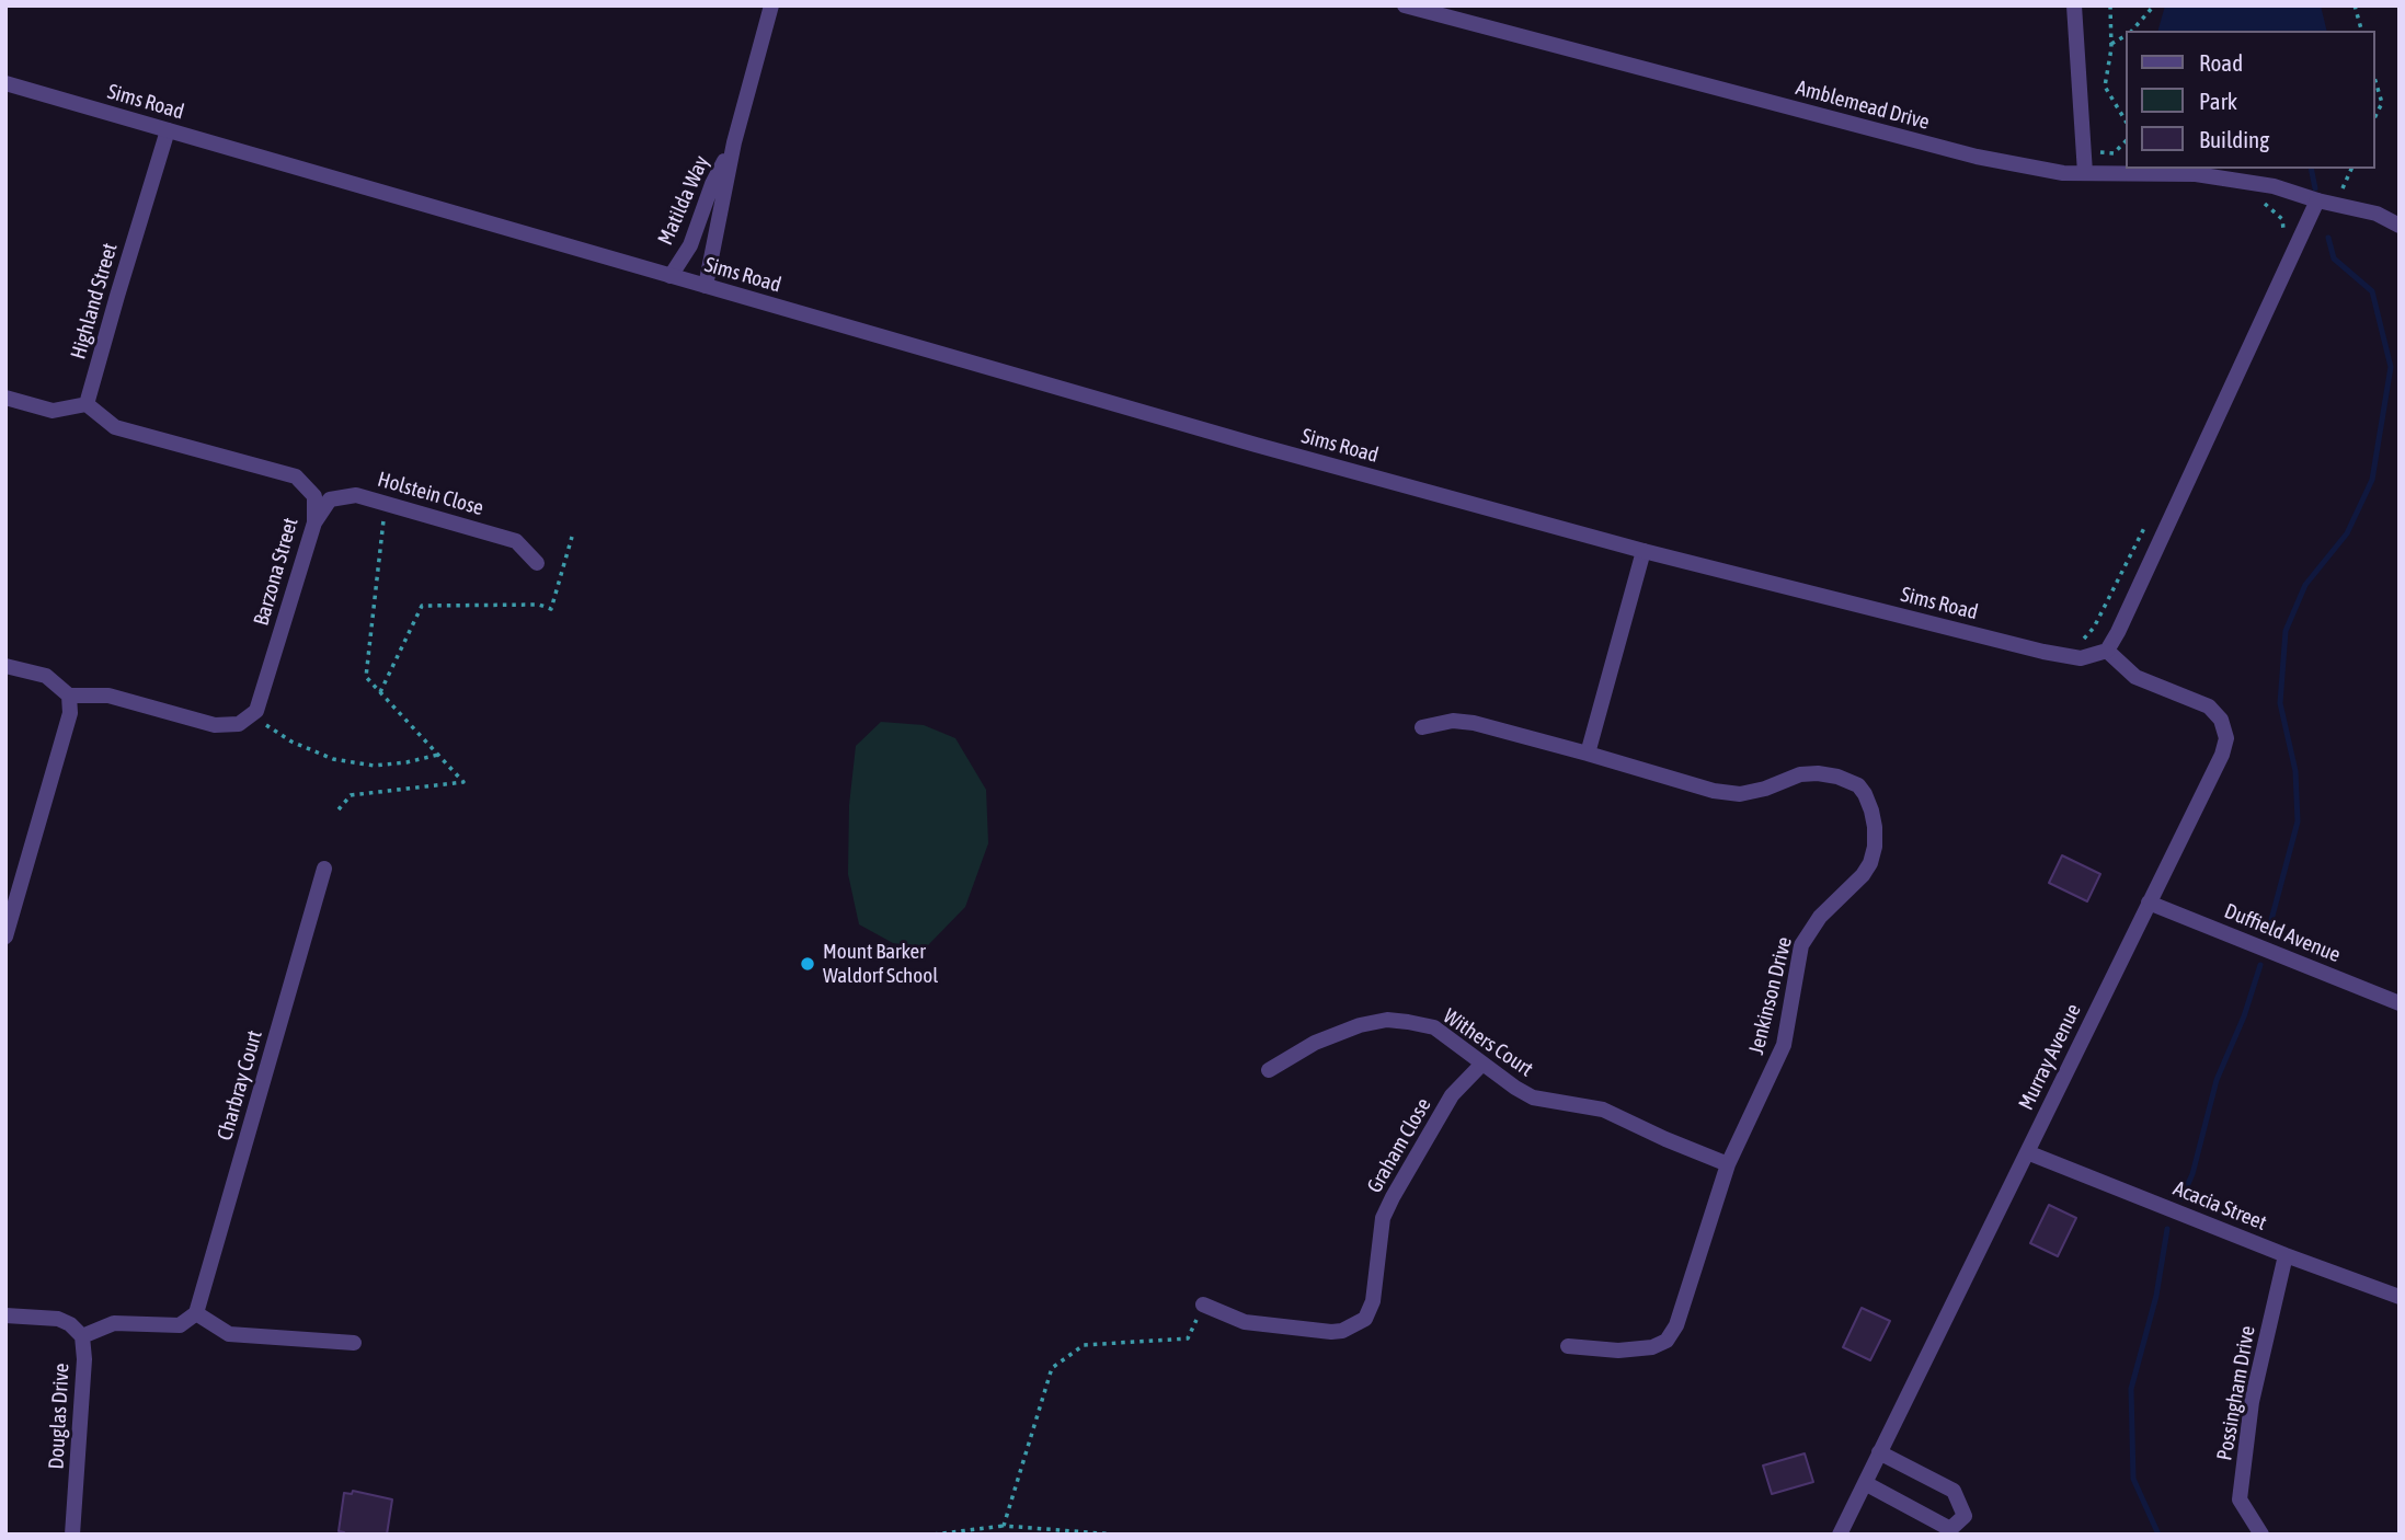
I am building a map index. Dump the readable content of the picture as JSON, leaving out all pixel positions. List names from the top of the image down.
{
  "streets": {
    "street": [
      "Sims Road",
      "Amblemead Drive",
      "Matilda Way",
      "Highland Street",
      "Holstein Close",
      "Barzona Street",
      "Duffield Avenue",
      "Jenkinson Drive",
      "Withers Court",
      "Murray Avenue",
      "Charbray Court",
      "Graham Close",
      "Acacia Street",
      "Possingham Drive",
      "Douglas Drive"
    ]
  },
  "crossings": [
    ["Sims Road", "Matilda Way"],
    ["Sims Road", "Highland Street"],
    ["Sims Road", "Murray Avenue"],
    ["Highland Street", "Barzona Street"],
    ["Holstein Close", "Barzona Street"],
    ["Duffield Avenue", "Murray Avenue"],
    ["Jenkinson Drive", "Withers Court"],
    ["Withers Court", "Graham Close"],
    ["Murray Avenue", "Acacia Street"],
    ["Acacia Street", "Possingham Drive"]
  ],
  "places": ["Mount Barker Waldorf School"],
  "legend": ["Road", "Park", "Building"]
}
